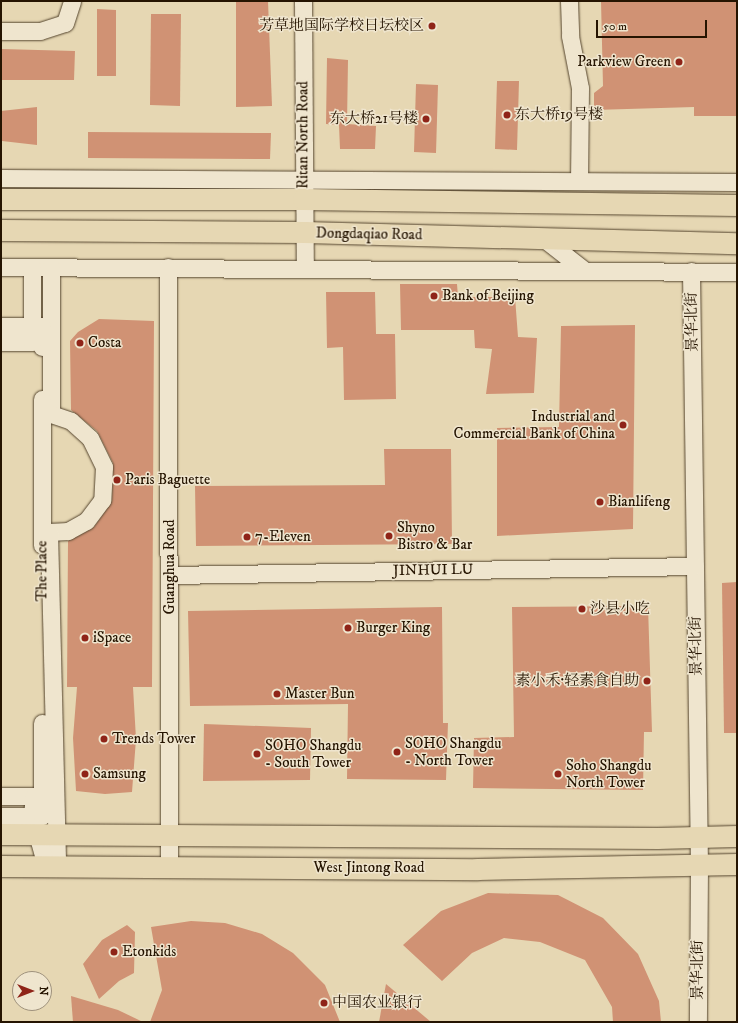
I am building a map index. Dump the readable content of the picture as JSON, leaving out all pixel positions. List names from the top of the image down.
{
  "streets": {
    "main road": ["Dongdaqiao Road", "West Jintong Road"],
    "street": [
      "Ritan North Road",
      "景华北街",
      "Guanghua Road",
      "JINHUI LU",
      "The Place"
    ]
  },
  "crossings": [
    ["Ritan North Road", "Dongdaqiao Road"],
    ["景华北街", "JINHUI LU"],
    ["景华北街", "West Jintong Road"],
    ["Guanghua Road", "JINHUI LU"],
    ["Guanghua Road", "West Jintong Road"],
    ["The Place", "West Jintong Road"]
  ],
  "places": [
    "芳草地国际学校日坛校区",
    "Parkview Green",
    "东大桥19号楼",
    "东大桥21号楼",
    "Bank of Beijing",
    "Costa",
    "Industrial and Commercial Bank of China",
    "Paris Baguette",
    "Bianlifeng",
    "Shyno Bistro & Bar",
    "7-Eleven",
    "沙县小吃",
    "Burger King",
    "iSpace",
    "素小禾·轻素食自助",
    "Master Bun",
    "Trends Tower",
    "SOHO Shangdu - North Tower",
    "SOHO Shangdu - South Tower",
    "Samsung",
    "Soho Shangdu North Tower",
    "Etonkids",
    "中国农业银行"
  ],
  "scale_bar": "50 m",
  "north": "right"
}
